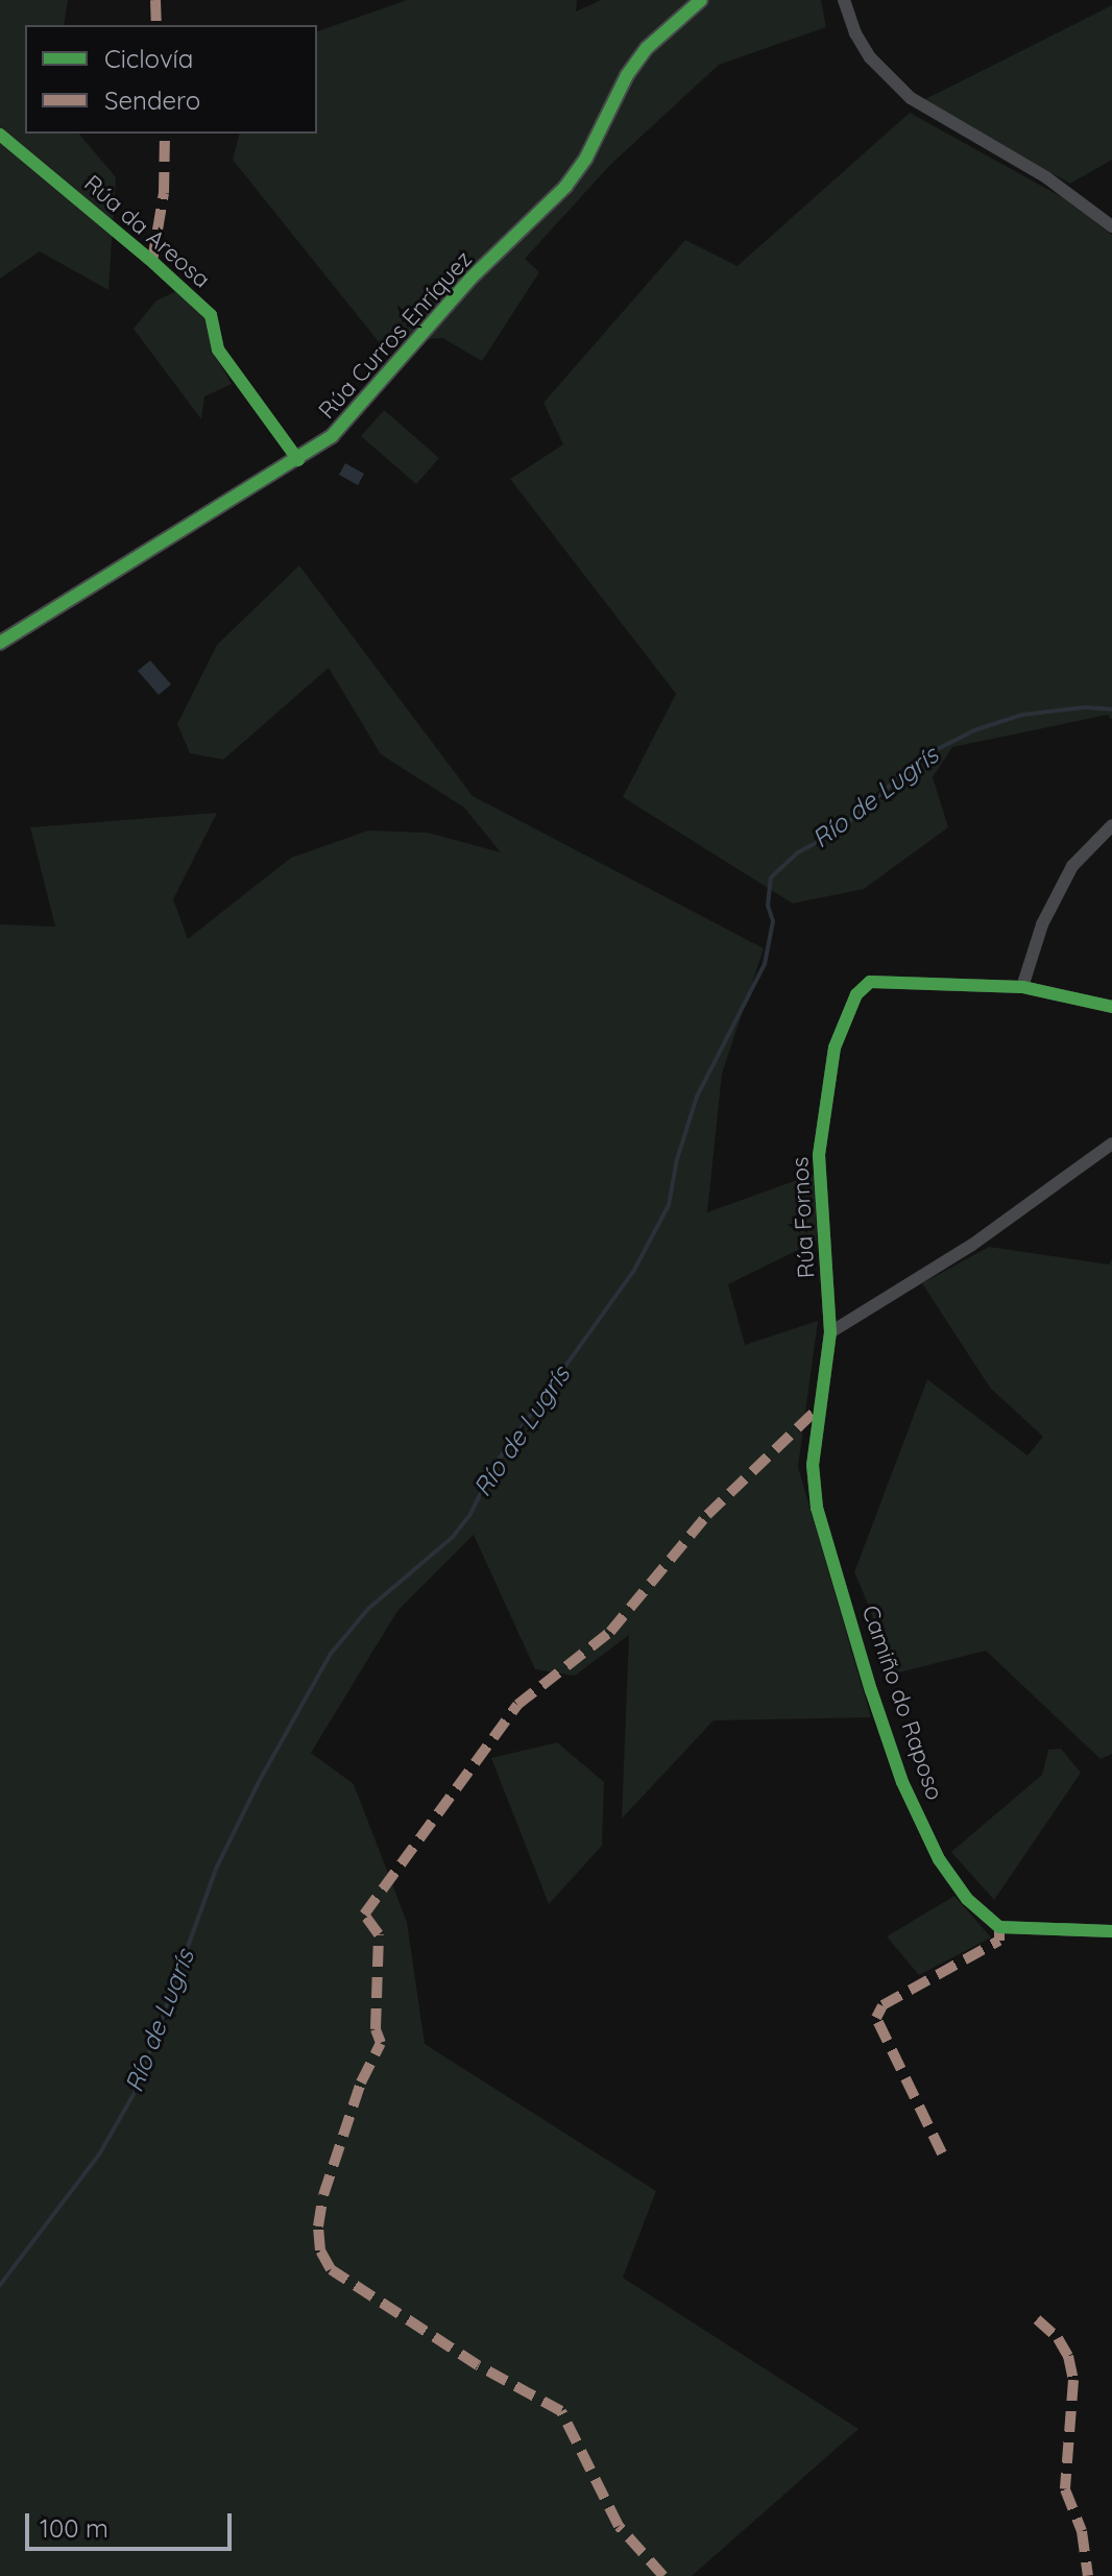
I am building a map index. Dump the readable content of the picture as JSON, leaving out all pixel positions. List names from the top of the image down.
{
  "streets": {
    "street": [
      "Rúa da Areosa",
      "Rúa Curros Enríquez",
      "Rúa Fornos",
      "Camiño do Raposo"
    ]
  },
  "crossings": [
    ["Rúa da Areosa", "Rúa Curros Enríquez"],
    ["Rúa Fornos", "Camiño do Raposo"]
  ],
  "water": ["Río de Lugrís"],
  "legend": ["Ciclovía", "Sendero"],
  "scale_bar": "100 m"
}
